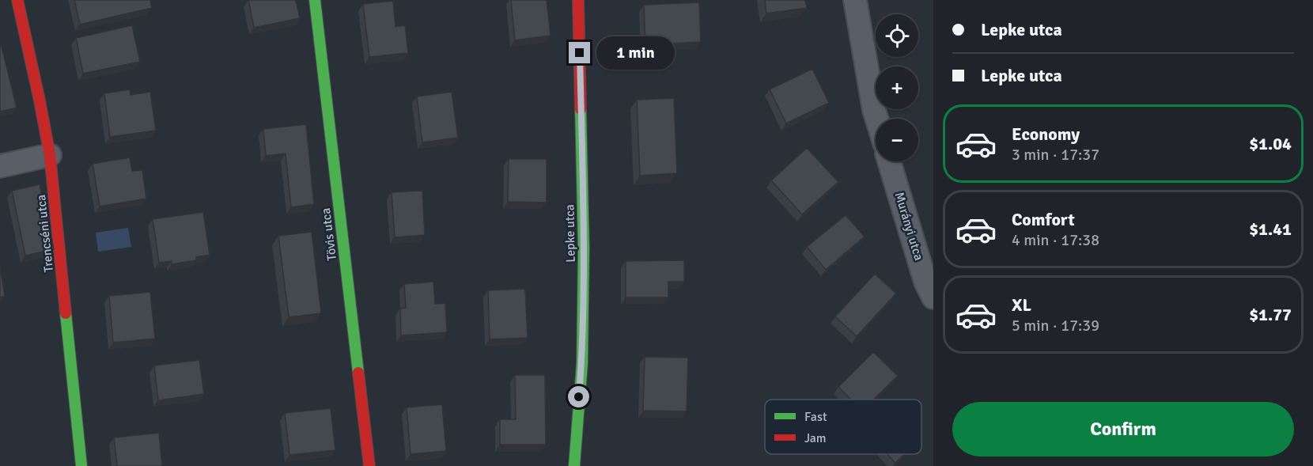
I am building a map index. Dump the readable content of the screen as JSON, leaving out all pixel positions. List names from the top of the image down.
{
  "streets": {
    "street": [
      "Murányi utca",
      "Trencséni utca",
      "Lepke utca",
      "Tövis utca"
    ]
  },
  "legend": ["Fast", "Jam"],
  "page": {
    "banner": ["Lepke utca", "Lepke utca"],
    "map_buttons": ["+", "−"],
    "bubble": "1 min",
    "list": [
      {
        "name": "Economy",
        "note": "3 min · 17:37",
        "value": "$1.04"
      },
      {
        "name": "Comfort",
        "note": "4 min · 17:38",
        "value": "$1.41"
      },
      {
        "name": "XL",
        "note": "5 min · 17:39",
        "value": "$1.77"
      }
    ],
    "buttons": "Confirm"
  }
}
